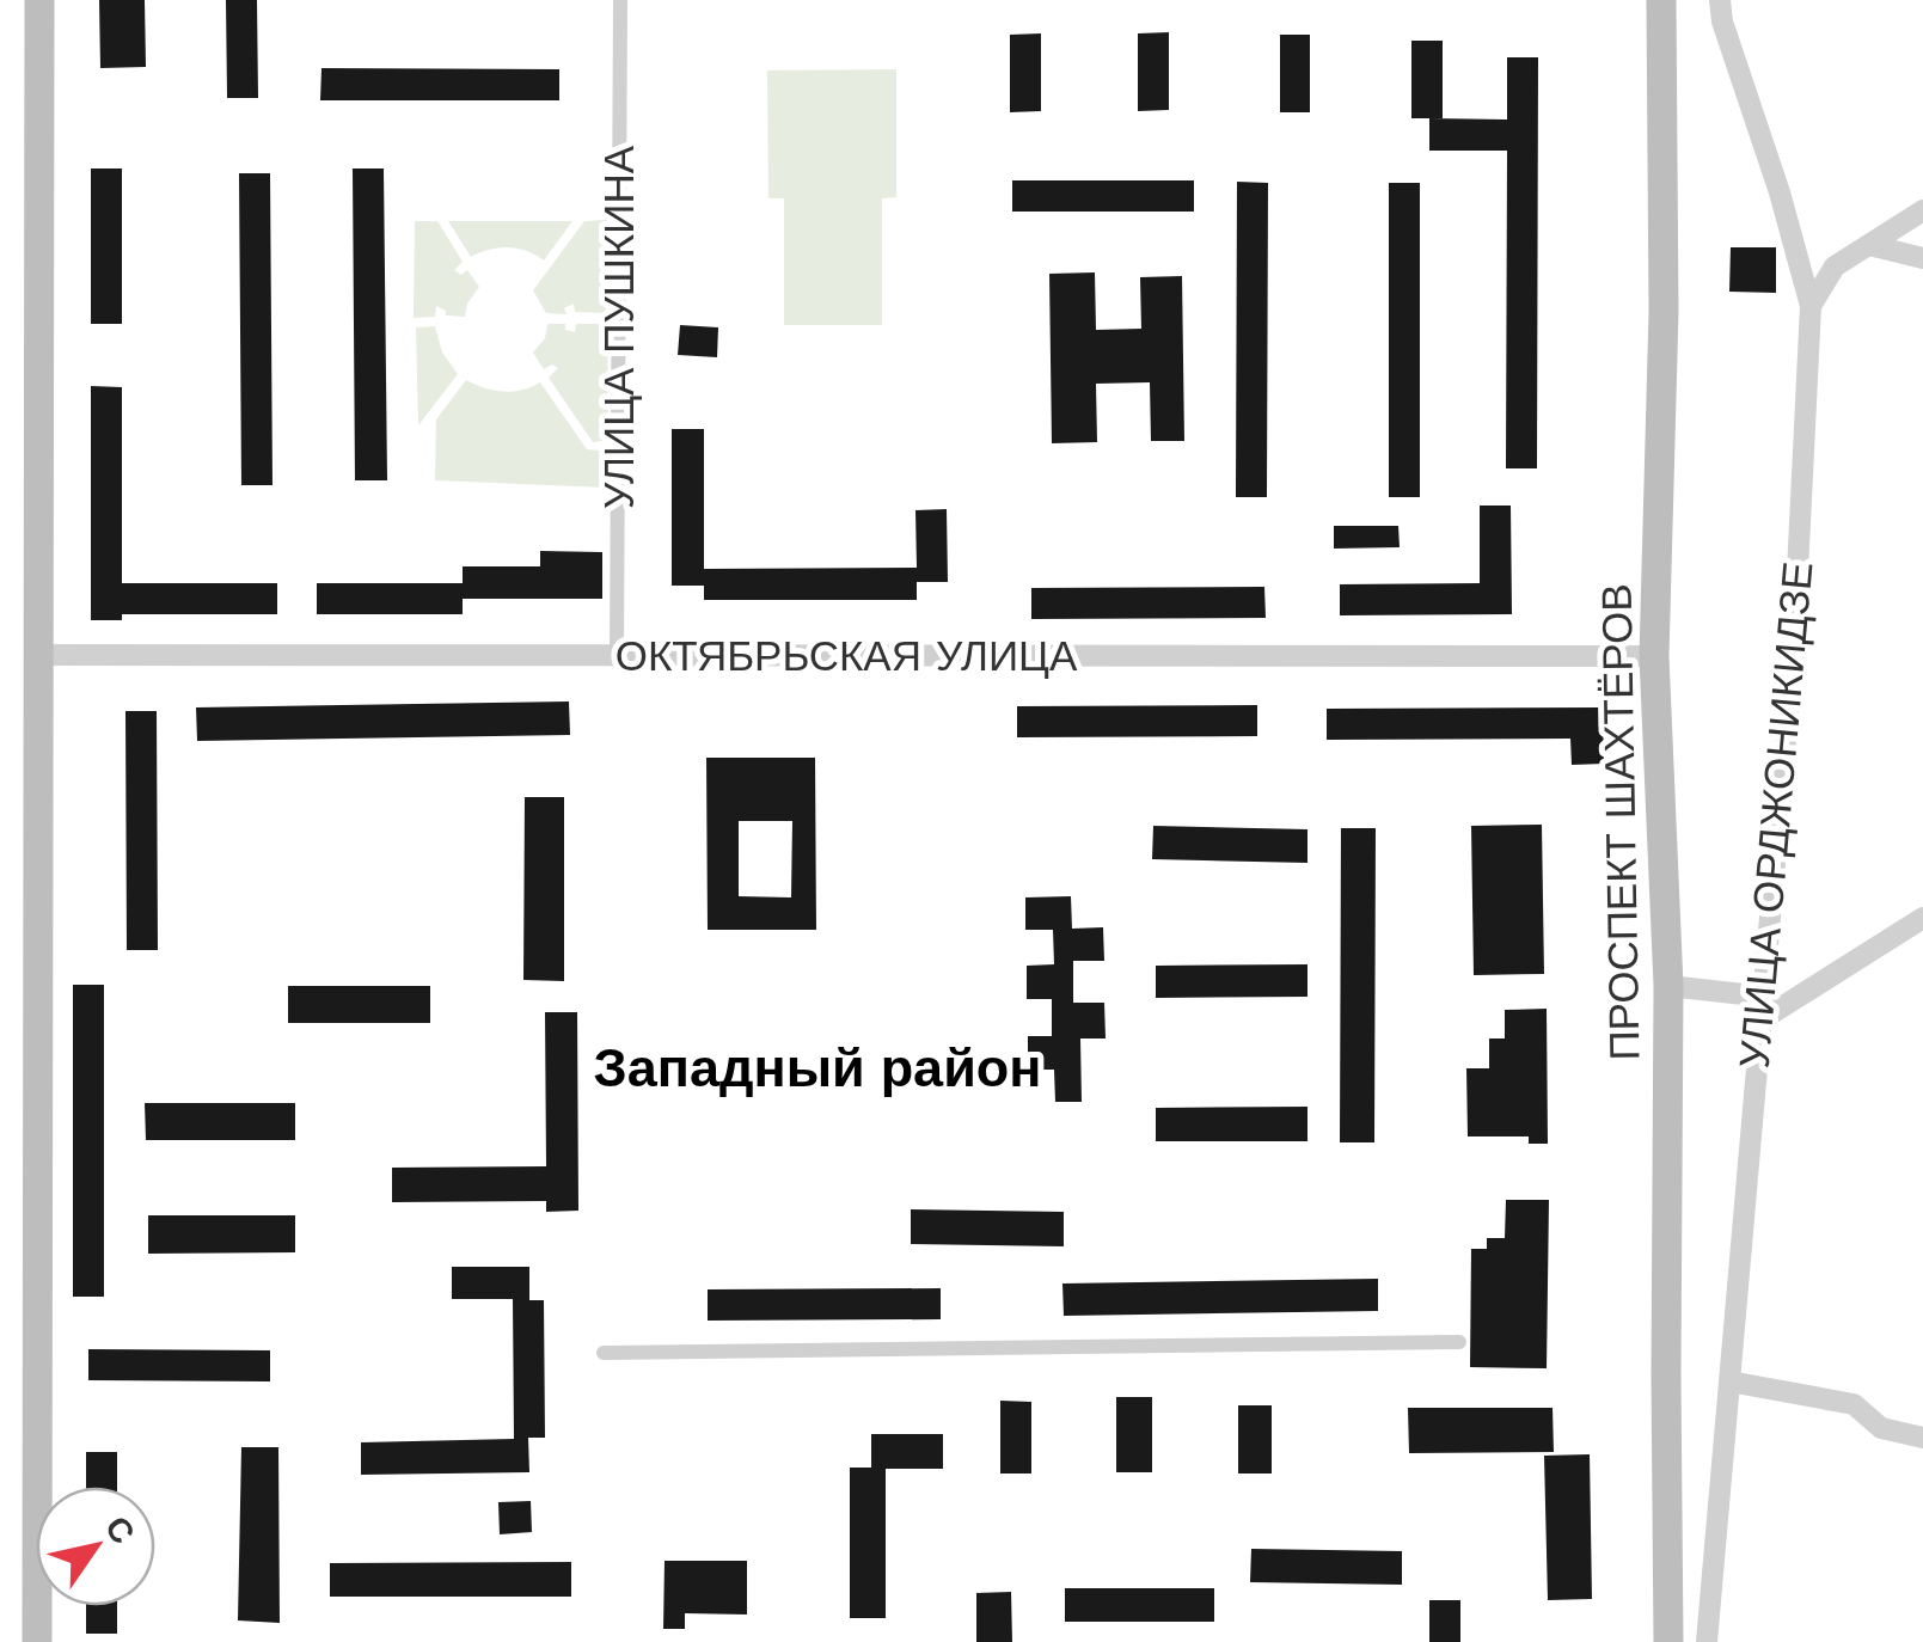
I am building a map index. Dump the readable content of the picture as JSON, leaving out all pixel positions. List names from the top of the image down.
{
  "streets": {
    "main road": ["ПРОСПЕКТ ШАХТЁРОВ"],
    "street": ["УЛИЦА ПУШКИНА", "ОКТЯБРЬСКАЯ УЛИЦА", "УЛИЦА ОРДЖОНИКИДЗЕ"]
  },
  "crossings": [
    ["УЛИЦА ПУШКИНА", "ОКТЯБРЬСКАЯ УЛИЦА"],
    ["ОКТЯБРЬСКАЯ УЛИЦА", "ПРОСПЕКТ ШАХТЁРОВ"]
  ],
  "districts": ["Западный район"],
  "north": "top right"
}
